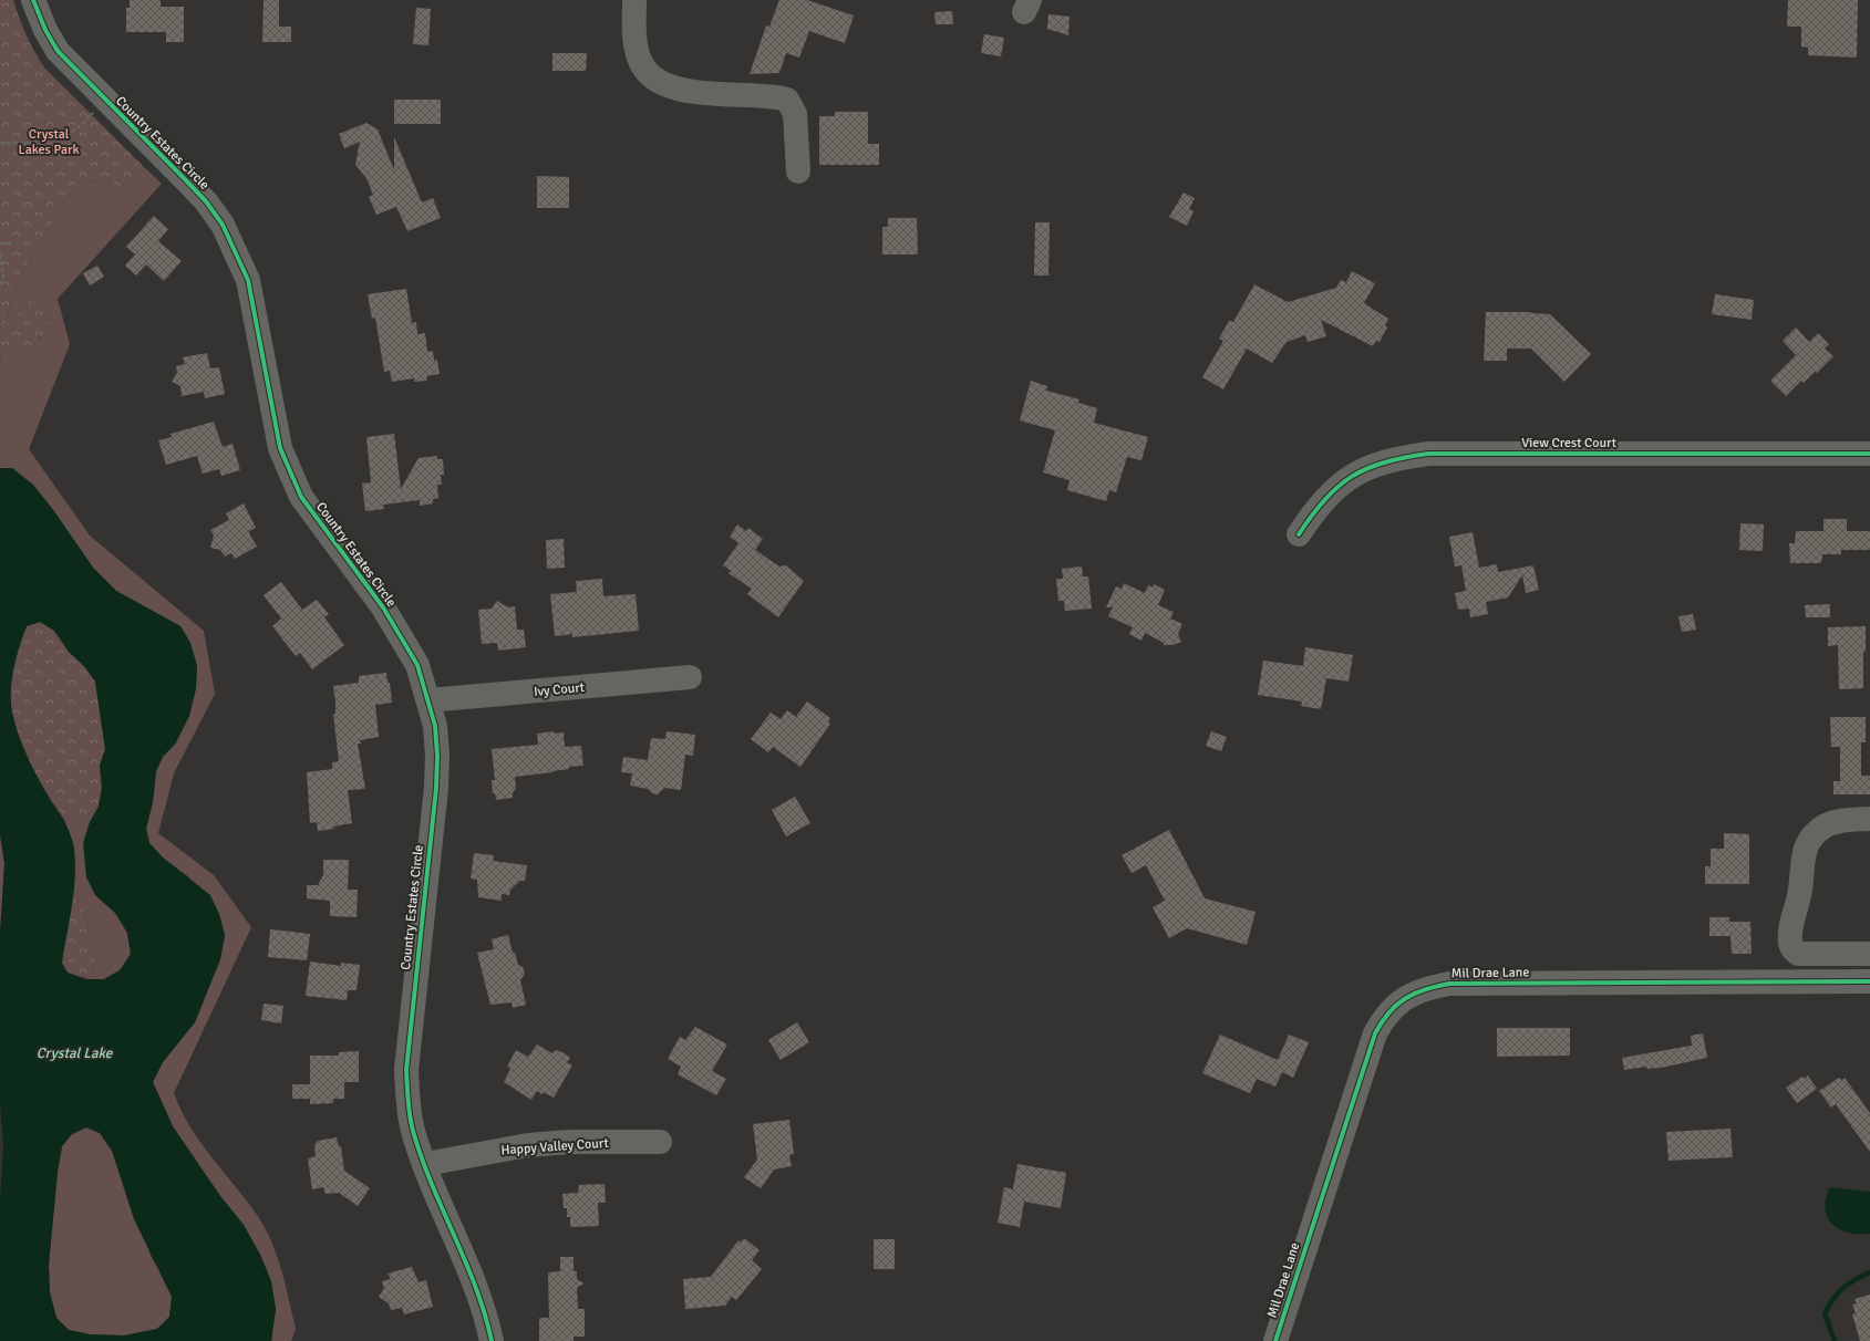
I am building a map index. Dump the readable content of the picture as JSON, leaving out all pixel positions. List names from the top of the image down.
{
  "streets": {
    "street": [
      "Country Estates Circle",
      "View Crest Court",
      "Ivy Court",
      "Mil Drae Lane",
      "Happy Valley Court"
    ]
  },
  "crossings": [
    ["Country Estates Circle", "Ivy Court"],
    ["Country Estates Circle", "Happy Valley Court"]
  ],
  "water": ["Crystal Lake"],
  "parks": ["Crystal Lakes Park"]
}
